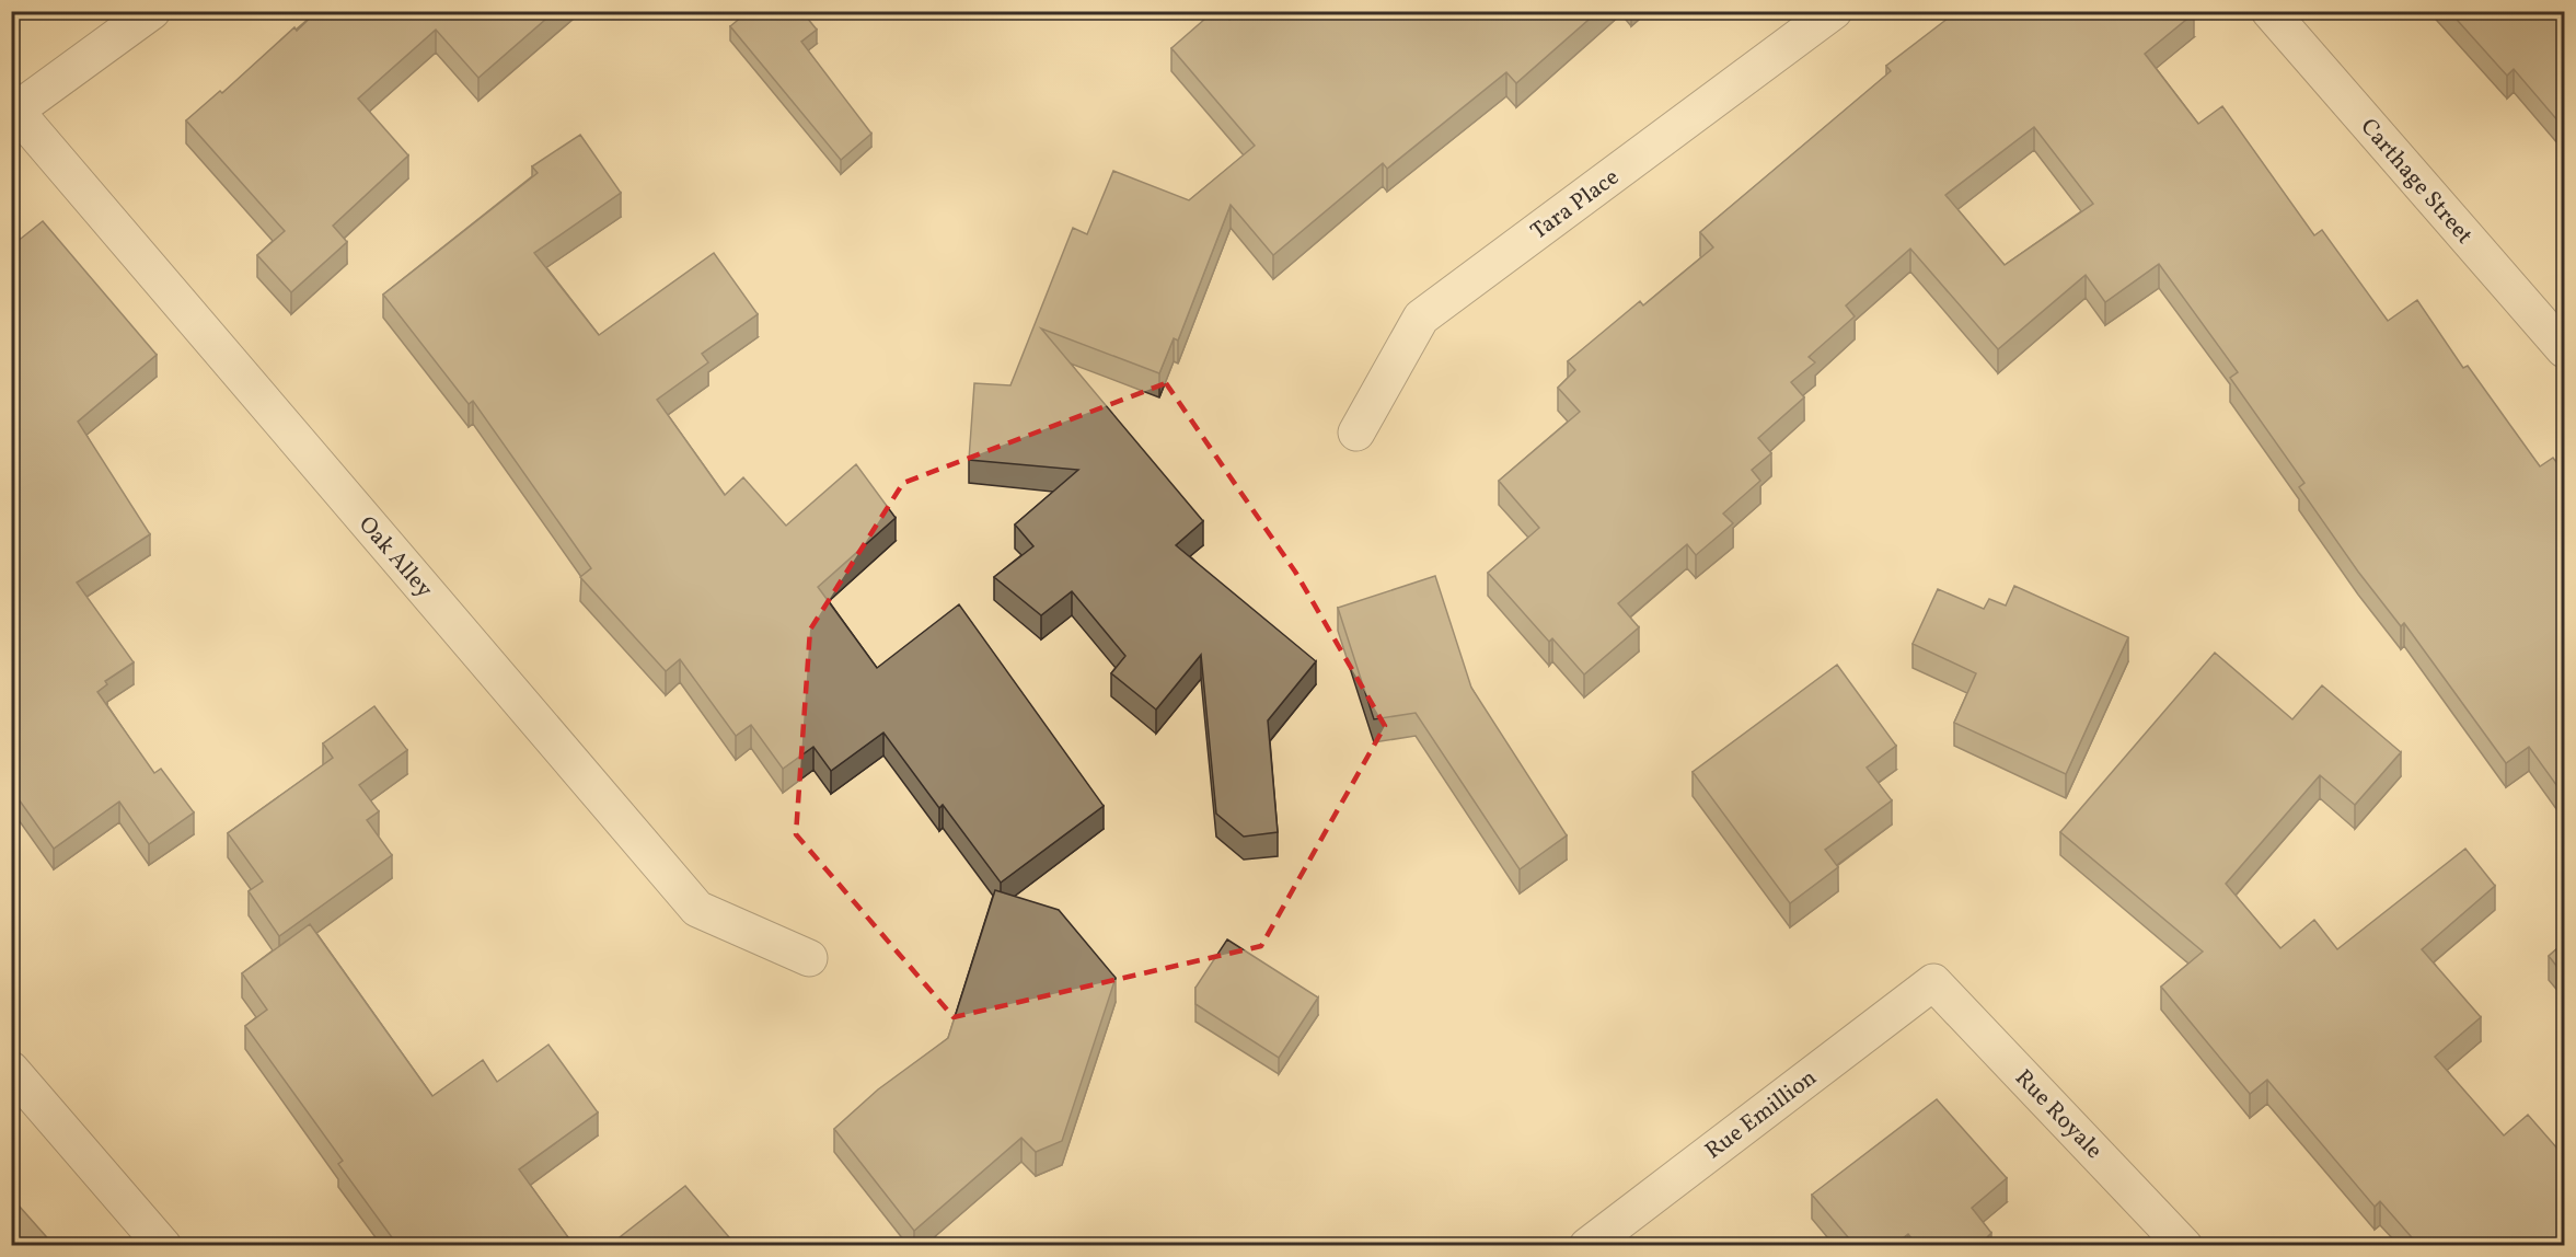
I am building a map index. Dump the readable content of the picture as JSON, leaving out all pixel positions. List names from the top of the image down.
{
  "streets": {
    "street": [
      "Carthage Street",
      "Tara Place",
      "Oak Alley",
      "Rue Emillion",
      "Rue Royale"
    ]
  },
  "crossings": [
    ["Rue Emillion", "Rue Royale"]
  ]
}
